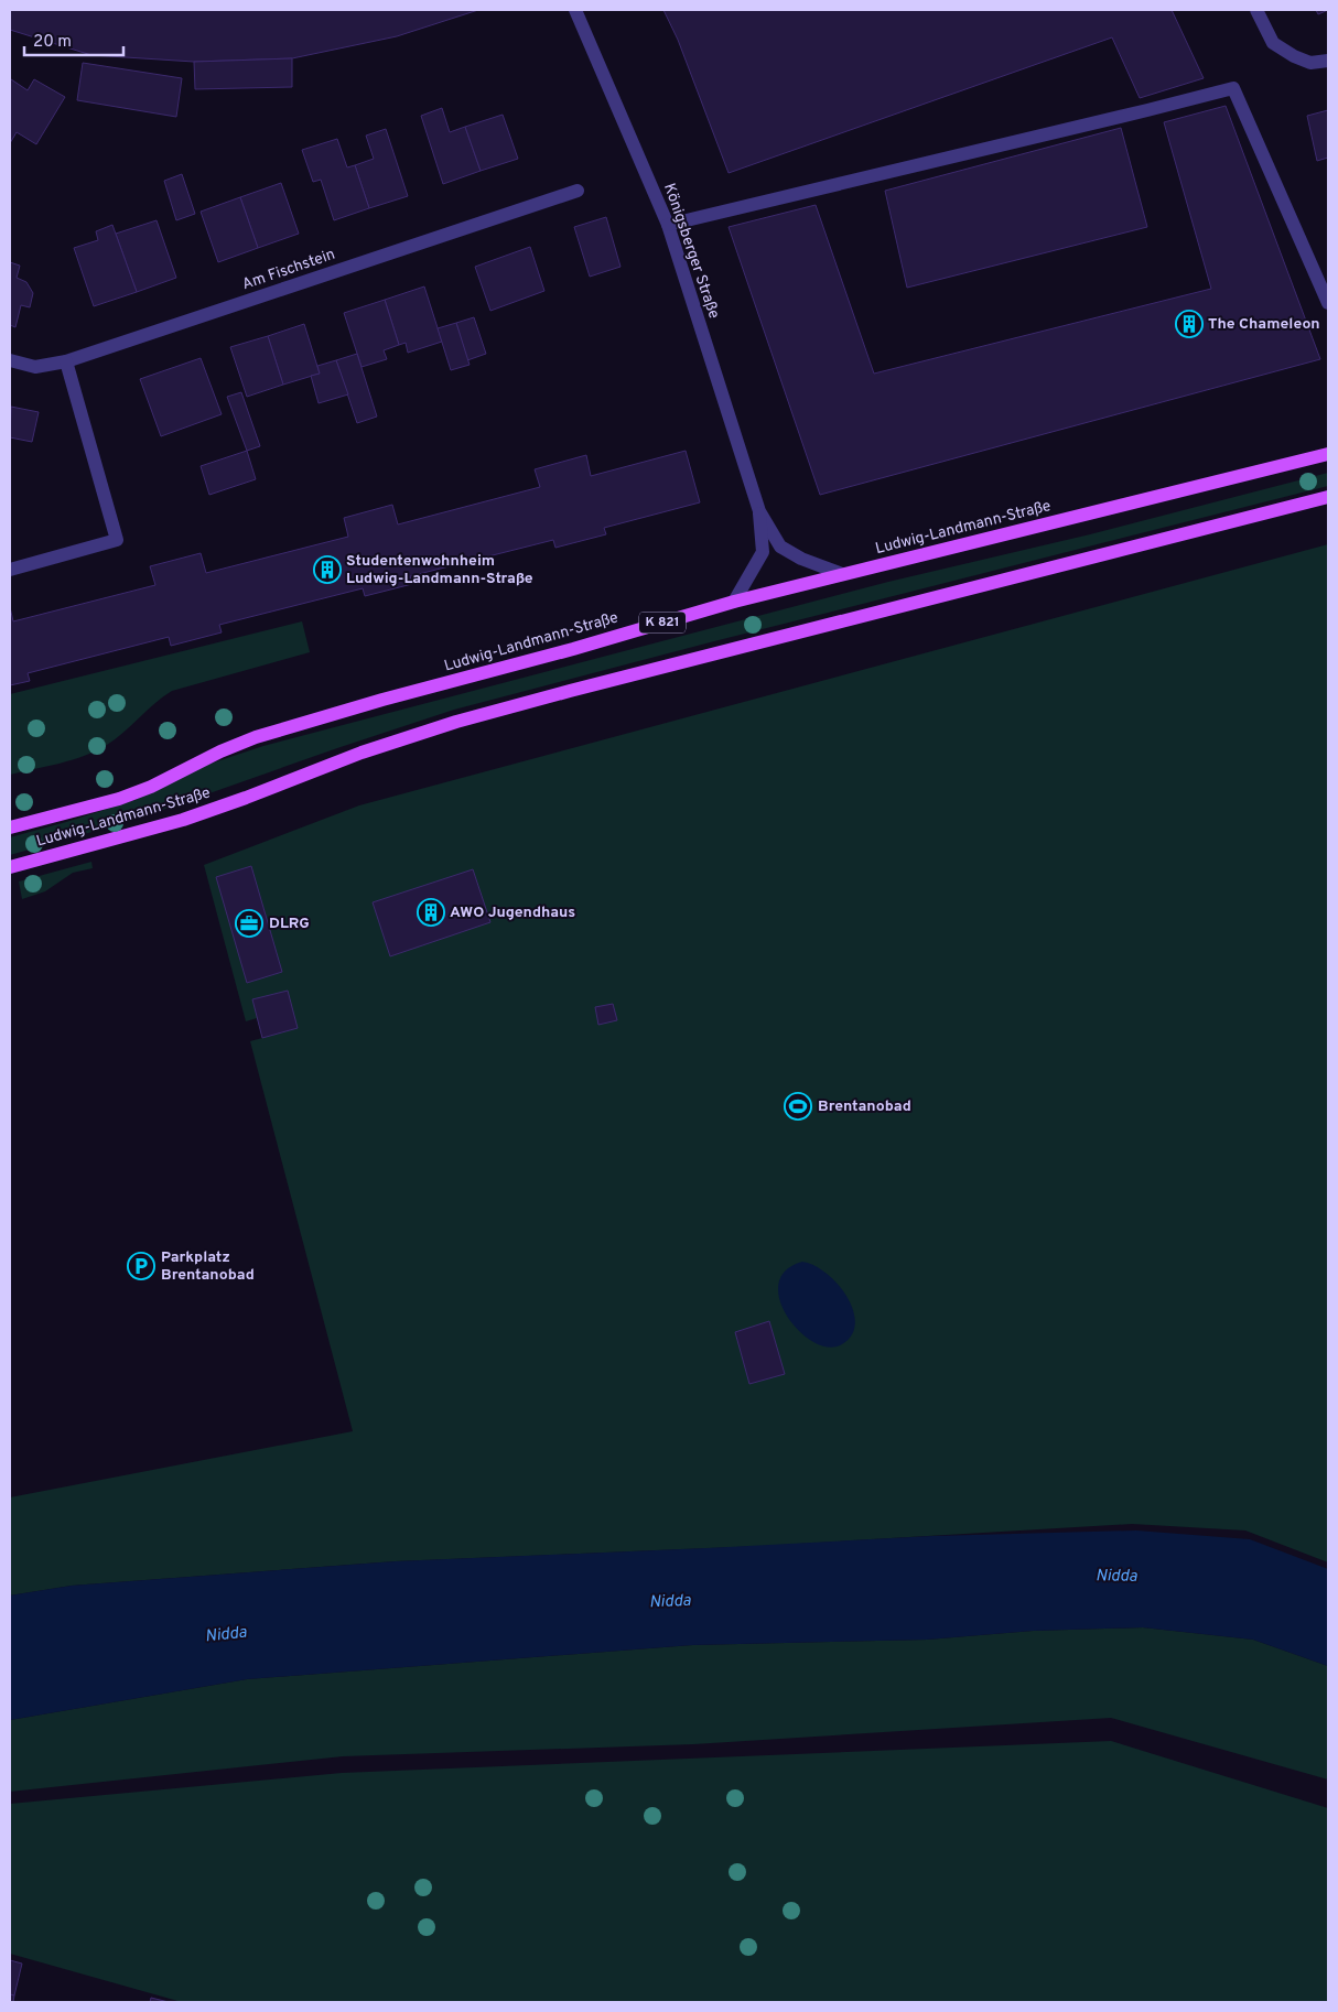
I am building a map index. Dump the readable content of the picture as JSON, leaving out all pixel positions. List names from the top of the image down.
{
  "streets": {
    "main road": ["Ludwig-Landmann-Straße", "K 821"],
    "street": ["Königsberger Straße", "Am Fischstein"]
  },
  "crossings": [
    ["Königsberger Straße", "Ludwig-Landmann-Straße"]
  ],
  "water": ["Nidda"],
  "places": {
    "building": ["The Chameleon", "Studentenwohnheim Ludwig-Landmann-Straße", "AWO Jugendhaus"],
    "office": ["DLRG"],
    "sports": ["Brentanobad"],
    "parking": ["Parkplatz Brentanobad"]
  },
  "scale_bar": "20 m"
}
